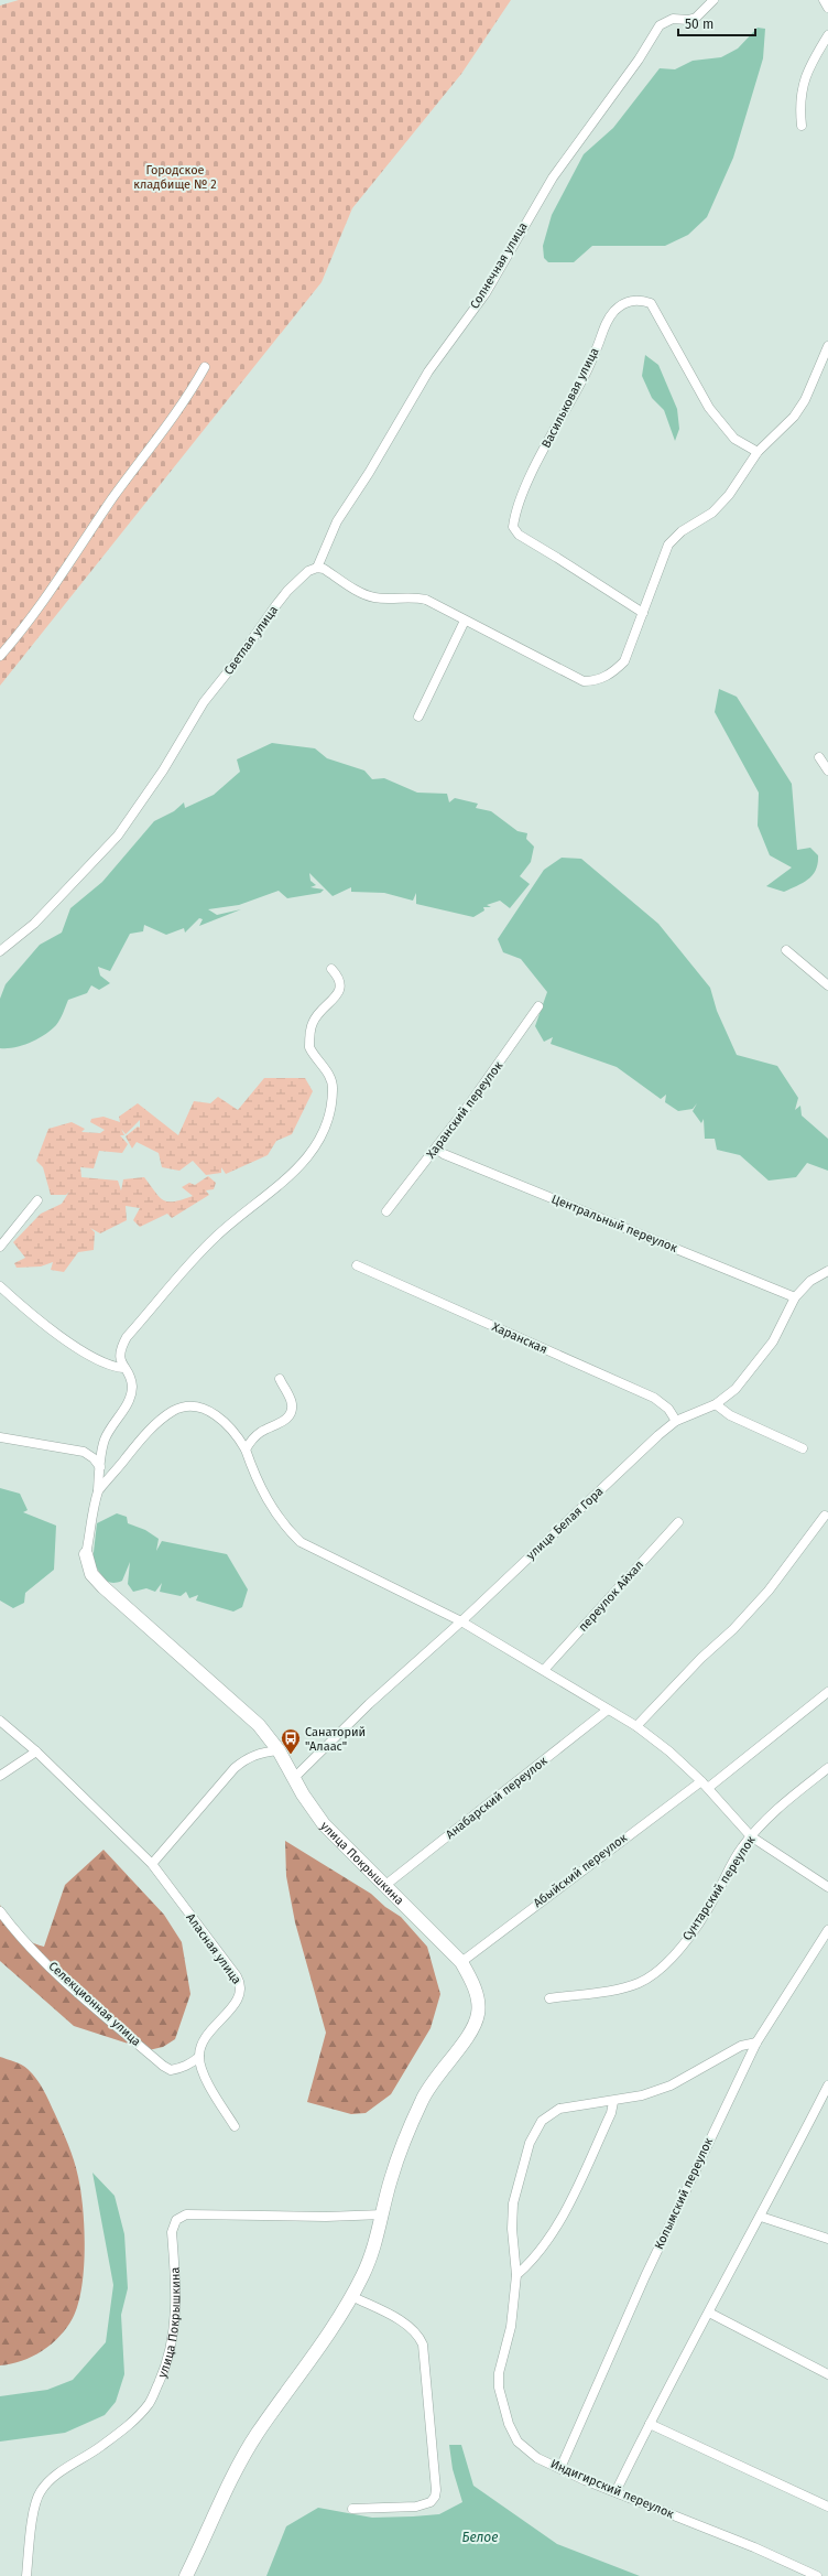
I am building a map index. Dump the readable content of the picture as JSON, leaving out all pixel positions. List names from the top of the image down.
{
  "streets": {
    "street": [
      "Солнечная улица",
      "Васильковая улица",
      "Светлая улица",
      "Харанский переулок",
      "Центральный переулок",
      "Харанская",
      "улица Белая Гора",
      "переулок Айхал",
      "Анабарский переулок",
      "улица Покрышкина",
      "Абыйский переулок",
      "Сунтарский переулок",
      "Аласная улица",
      "Селекционная улица",
      "Колымский переулок",
      "Индигирский переулок"
    ]
  },
  "crossings": [
    ["Солнечная улица", "Светлая улица"],
    ["Харанский переулок", "Центральный переулок"],
    ["Центральный переулок", "улица Белая Гора"],
    ["Харанская", "улица Белая Гора"],
    ["улица Белая Гора", "улица Покрышкина"],
    ["Анабарский переулок", "улица Покрышкина"],
    ["улица Покрышкина", "Абыйский переулок"],
    ["Аласная улица", "Селекционная улица"],
    ["Колымский переулок", "Индигирский переулок"]
  ],
  "water": ["Белое"],
  "parks": ["Городское кладбище № 2"],
  "places": {
    "bus stop": ["Санаторий \"Алаас\""]
  },
  "scale_bar": "50 m"
}
